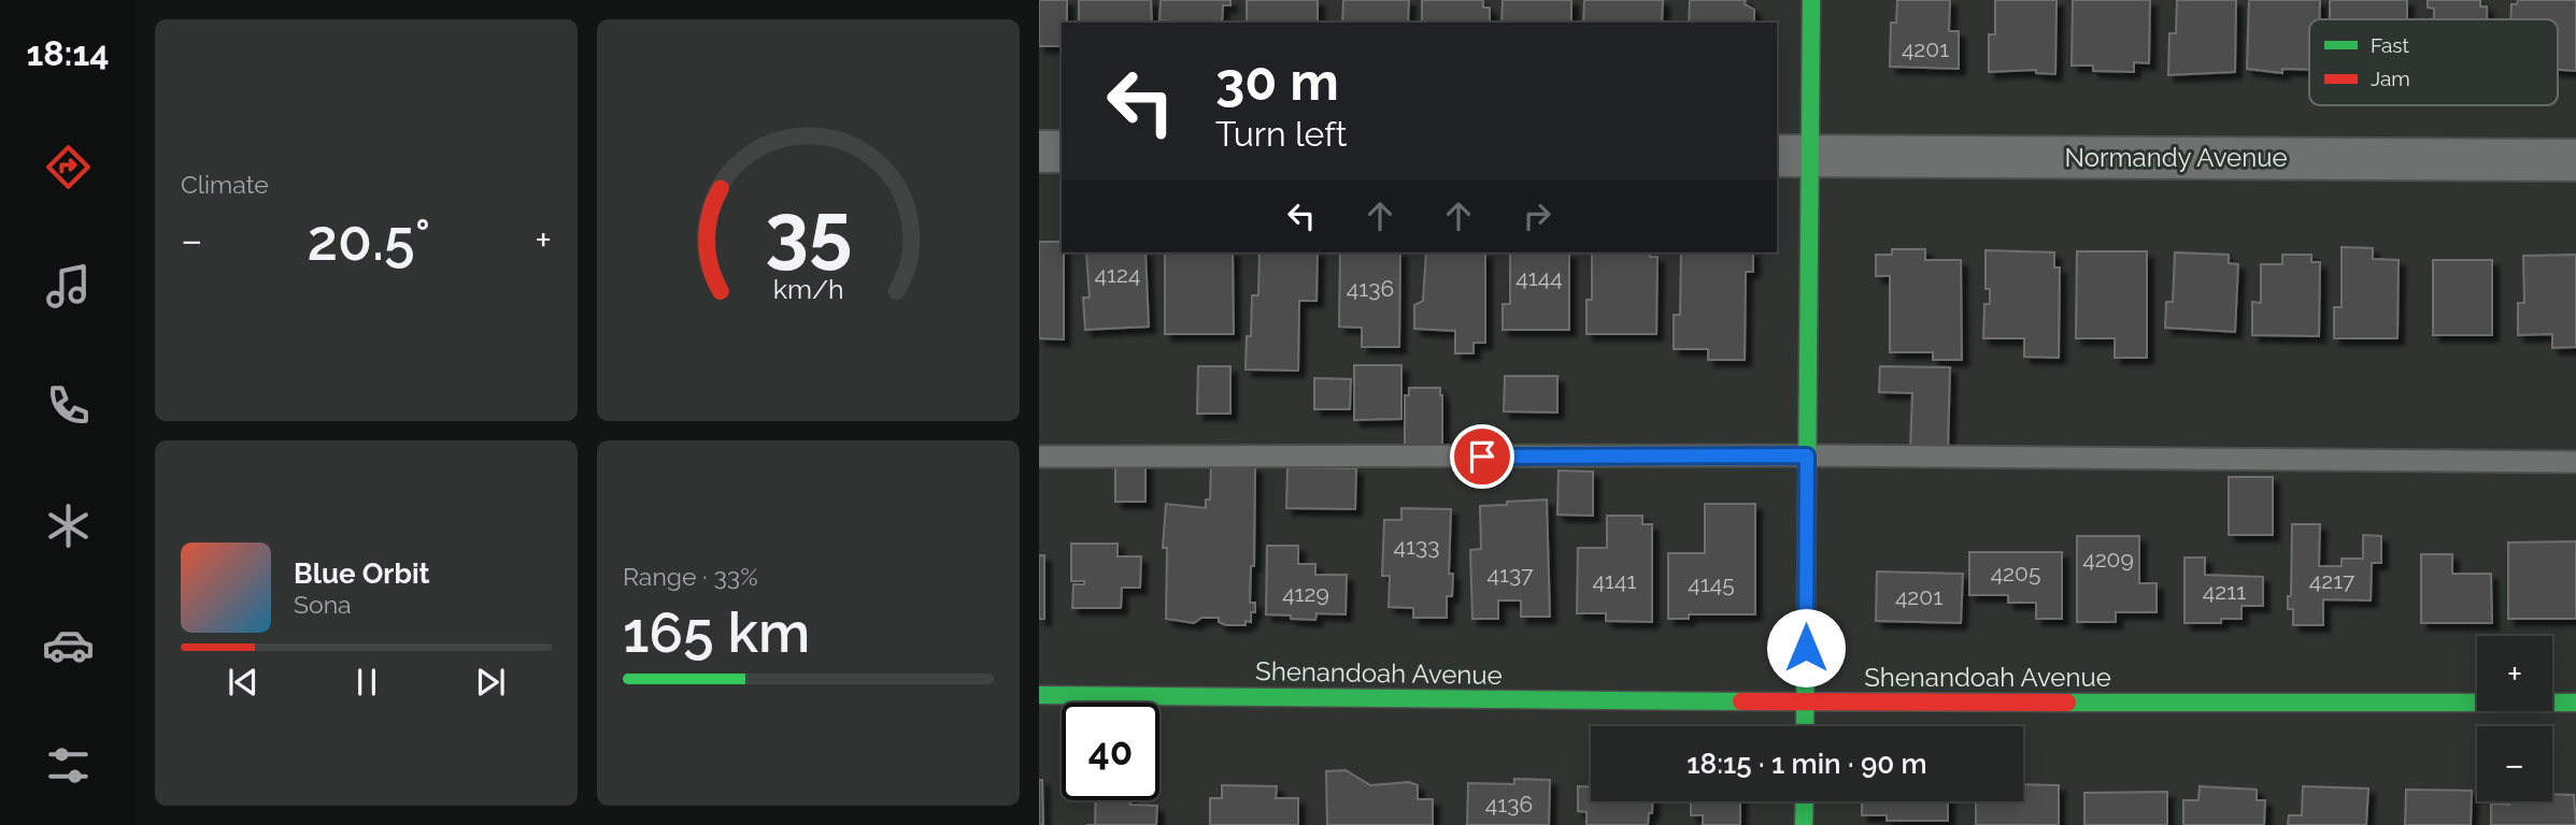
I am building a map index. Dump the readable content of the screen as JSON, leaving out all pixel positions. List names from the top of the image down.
{
  "streets": {
    "street": ["Normandy Avenue", "Shenandoah Avenue"]
  },
  "house_numbers": [
    "4201",
    "4124",
    "4144",
    "4136",
    "4133",
    "4209",
    "4205",
    "4137",
    "4141",
    "4217",
    "4145",
    "4211",
    "4129",
    "4201",
    "4136"
  ],
  "legend": ["Fast", "Jam"],
  "page": {
    "tabs": "18:14",
    "tile": [
      "Climate",
      ["Range · 33%", "165 km"]
    ],
    "turn": ["30 m", "Turn left"],
    "heat": ["−", "20.5°", "+"],
    "song": ["Blue Orbit", "Sona"],
    "map_buttons": ["+", "−"],
    "limit": "40",
    "trip": "18:15 · 1 min · 90 m",
    "gauge": ["35", "km/h"]
  }
}
